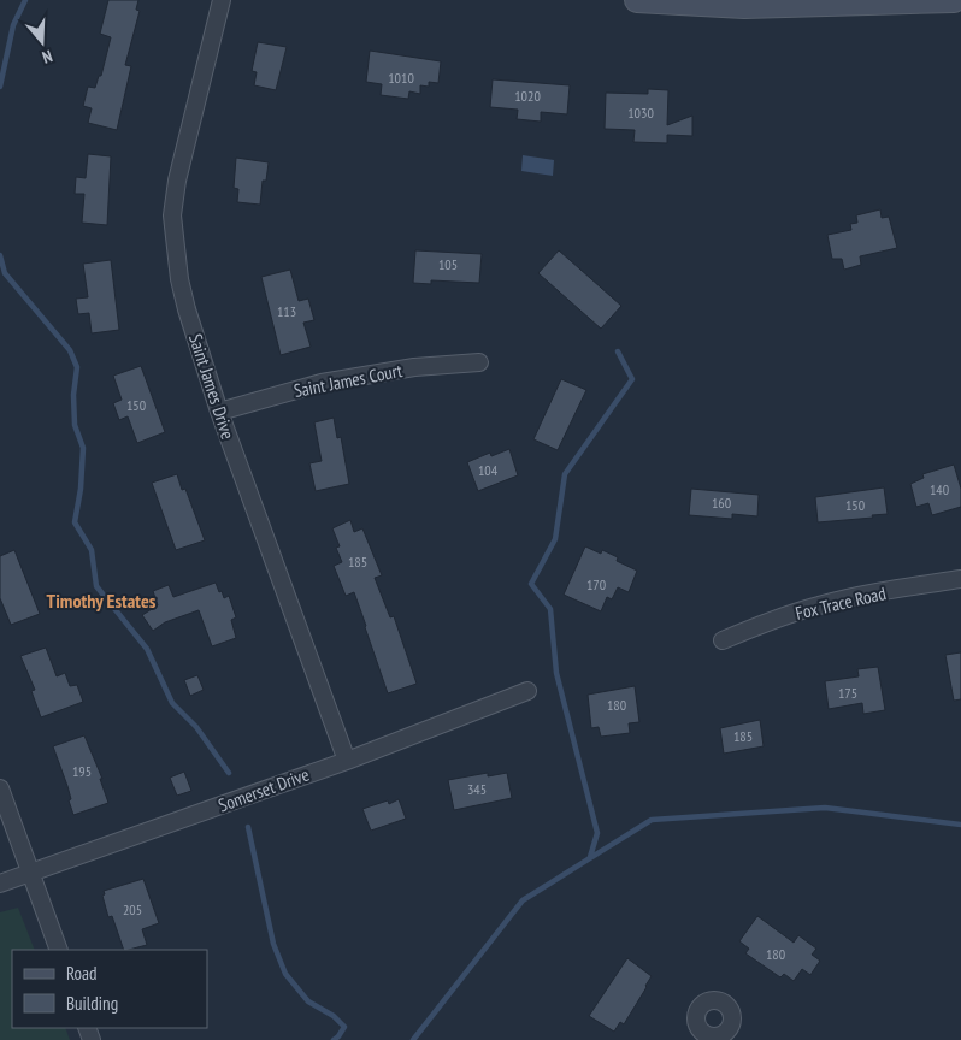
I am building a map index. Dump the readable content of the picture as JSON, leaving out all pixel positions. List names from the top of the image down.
{
  "streets": {
    "street": [
      "Saint James Court",
      "Saint James Drive",
      "Fox Trace Road",
      "Somerset Drive"
    ]
  },
  "crossings": [
    ["Saint James Court", "Saint James Drive"],
    ["Saint James Drive", "Somerset Drive"]
  ],
  "districts": ["Timothy Estates"],
  "house_numbers": [
    "1010",
    "1020",
    "1030",
    "105",
    "113",
    "150",
    "104",
    "140",
    "160",
    "150",
    "185",
    "170",
    "175",
    "180",
    "185",
    "195",
    "345",
    "205",
    "180"
  ],
  "legend": ["Road", "Building"],
  "north": "bottom"
}
